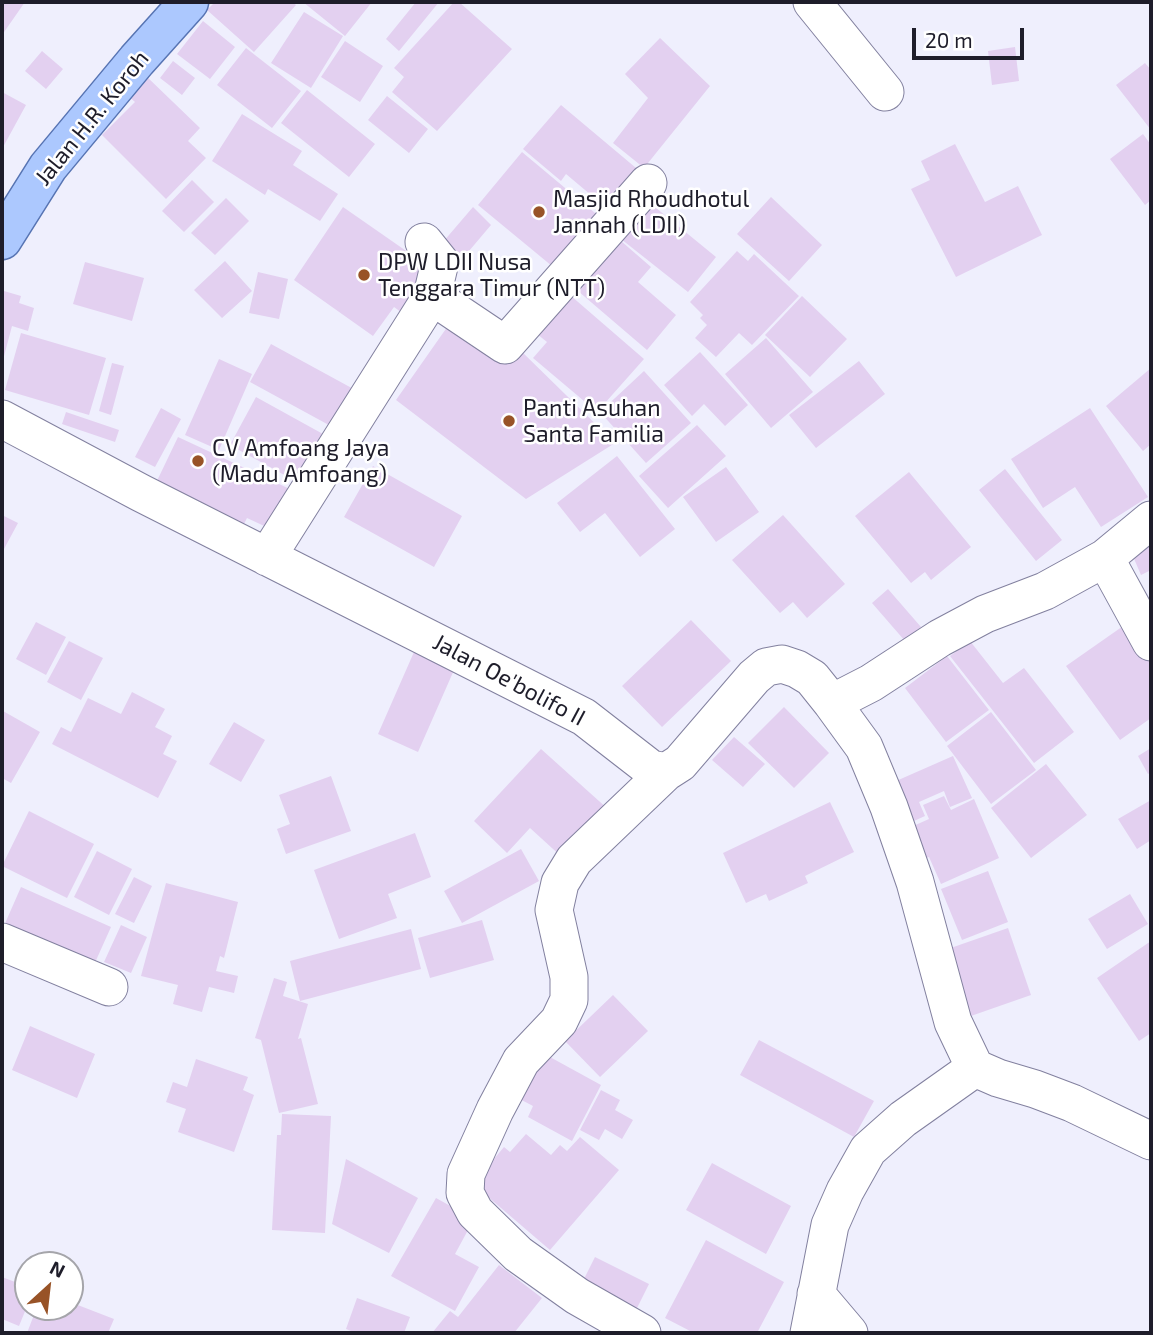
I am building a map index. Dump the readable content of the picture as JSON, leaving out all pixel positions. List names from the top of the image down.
{
  "streets": {
    "main road": ["Jalan H.R. Koroh"],
    "street": ["Jalan Oe'bolifo II"]
  },
  "places": [
    "Masjid Rhoudhotul Jannah (LDII)",
    "DPW LDII Nusa Tenggara Timur (NTT)",
    "Panti Asuhan Santa Familia",
    "CV Amfoang Jaya (Madu Amfoang)"
  ],
  "scale_bar": "20 m",
  "north": "top right"
}
